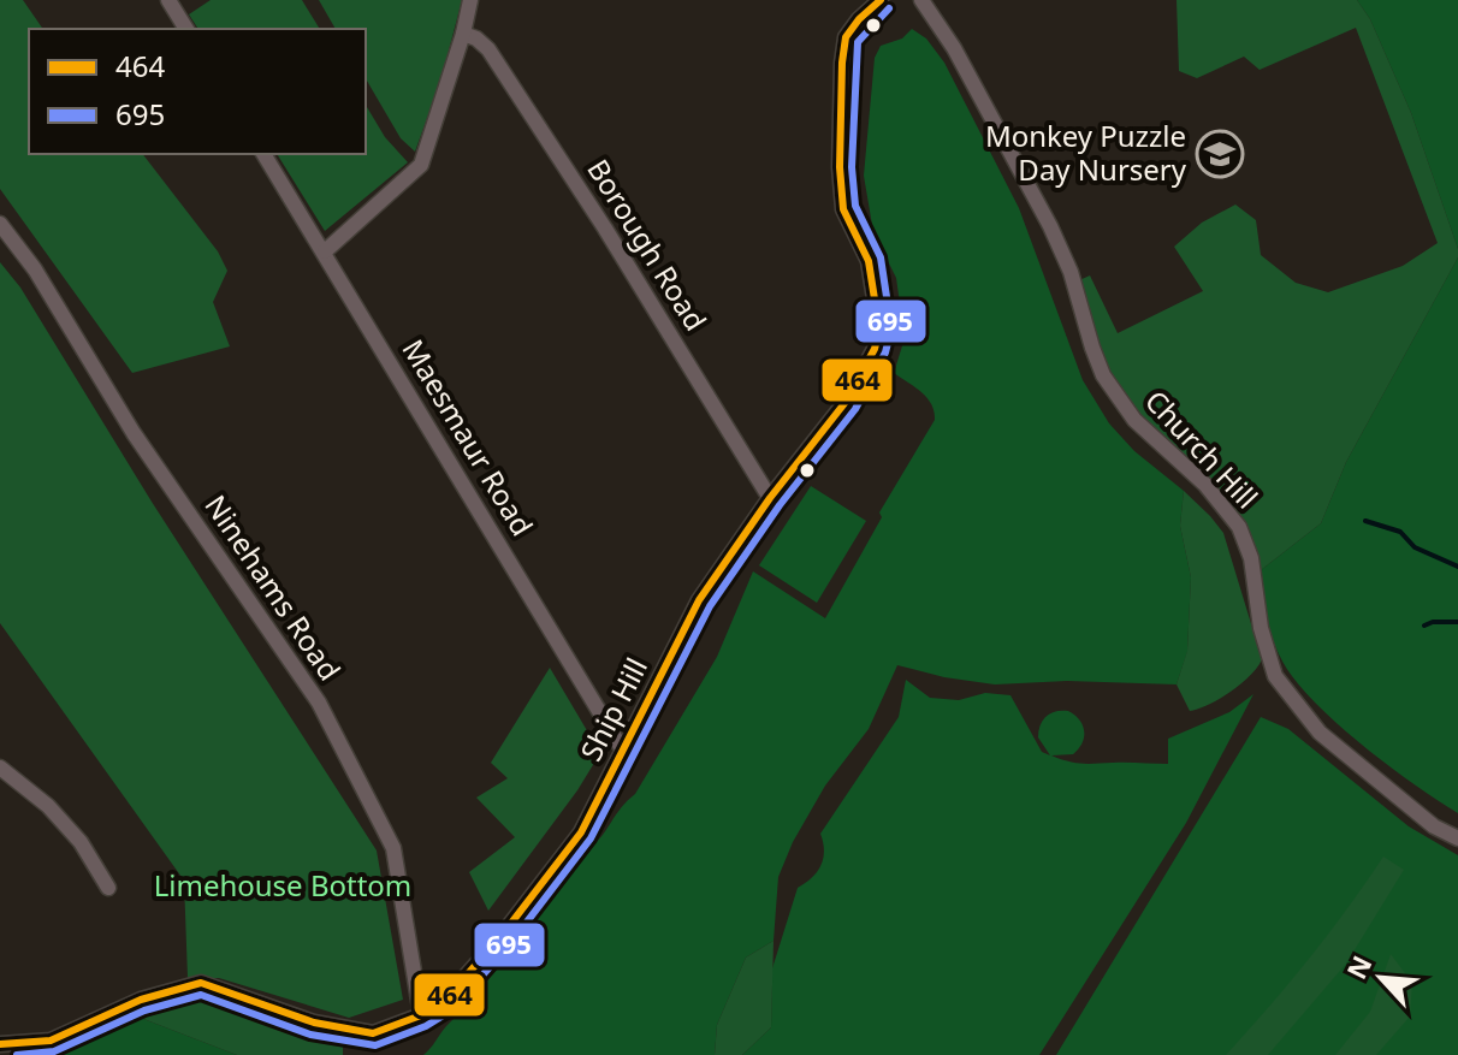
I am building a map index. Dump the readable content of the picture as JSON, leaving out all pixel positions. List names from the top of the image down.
{
  "streets": {
    "street": [
      "Borough Road",
      "Maesmaur Road",
      "Church Hill",
      "Ninehams Road",
      "Ship Hill"
    ]
  },
  "crossings": [
    ["Borough Road", "Ship Hill"],
    ["Maesmaur Road", "Ship Hill"],
    ["Ninehams Road", "Ship Hill"]
  ],
  "parks": ["Limehouse Bottom"],
  "places": {
    "school or university": ["Monkey Puzzle Day Nursery"]
  },
  "lines": ["transit line 464", "transit line 695"],
  "legend": ["464", "695"],
  "north": "top left"
}
